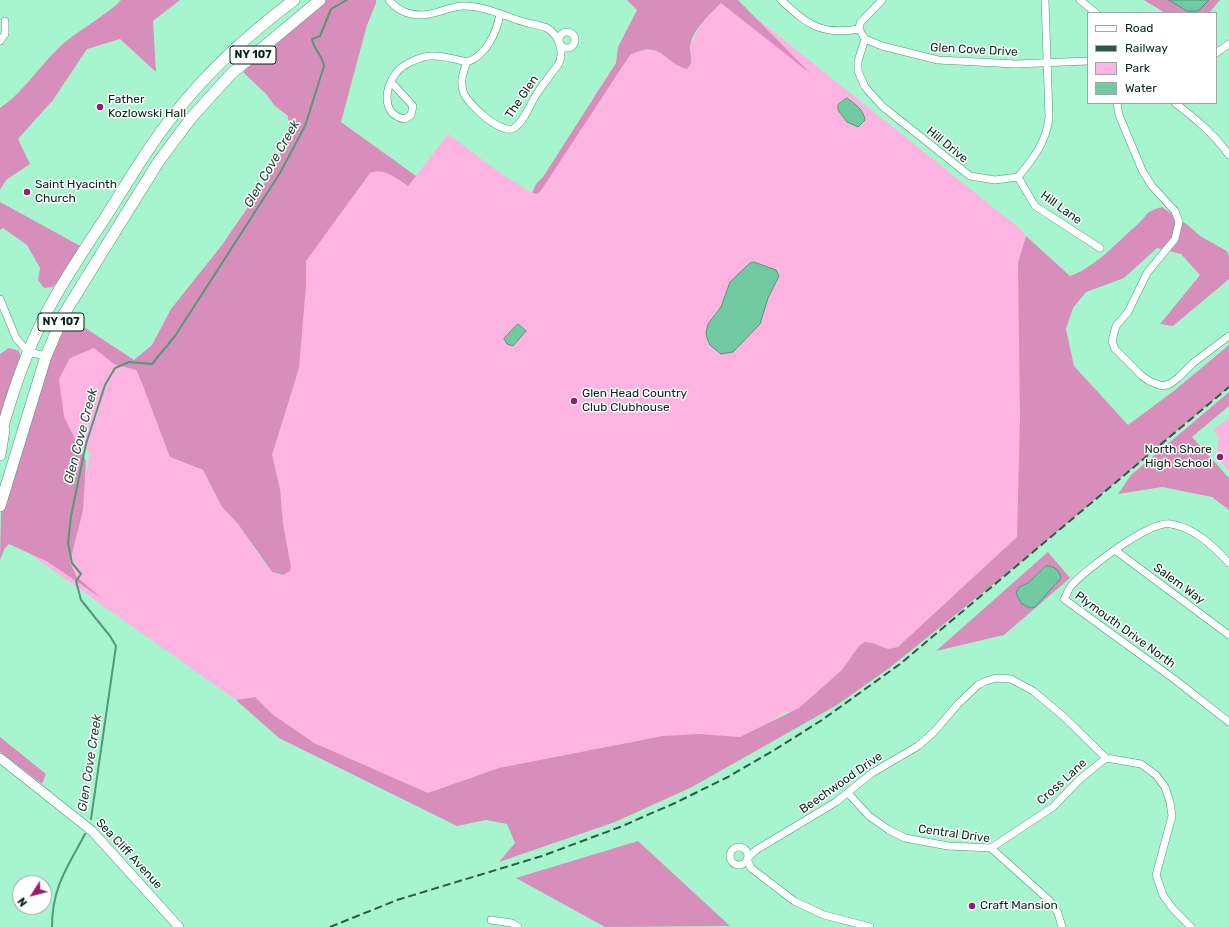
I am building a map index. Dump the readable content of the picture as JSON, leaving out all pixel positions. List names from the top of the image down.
{
  "streets": {
    "main road": ["NY 107"],
    "street": [
      "Glen Cove Drive",
      "The Glen",
      "Hill Drive",
      "Hill Lane",
      "Salem Way",
      "Plymouth Drive North",
      "Cross Lane",
      "Beechwood Drive",
      "Central Drive",
      "Sea Cliff Avenue"
    ]
  },
  "crossings": [
    ["Glen Cove Drive", "Hill Drive"],
    ["Hill Drive", "Hill Lane"],
    ["Salem Way", "Plymouth Drive North"],
    ["Cross Lane", "Beechwood Drive"],
    ["Cross Lane", "Central Drive"],
    ["Beechwood Drive", "Central Drive"]
  ],
  "water": ["Glen Cove Creek"],
  "places": [
    "Father Kozlowski Hall",
    "Saint Hyacinth Church",
    "Glen Head Country Club Clubhouse",
    "North Shore High School",
    "Craft Mansion"
  ],
  "legend": [
    "Road",
    "Railway",
    "Park",
    "Water"
  ],
  "north": "bottom left"
}
